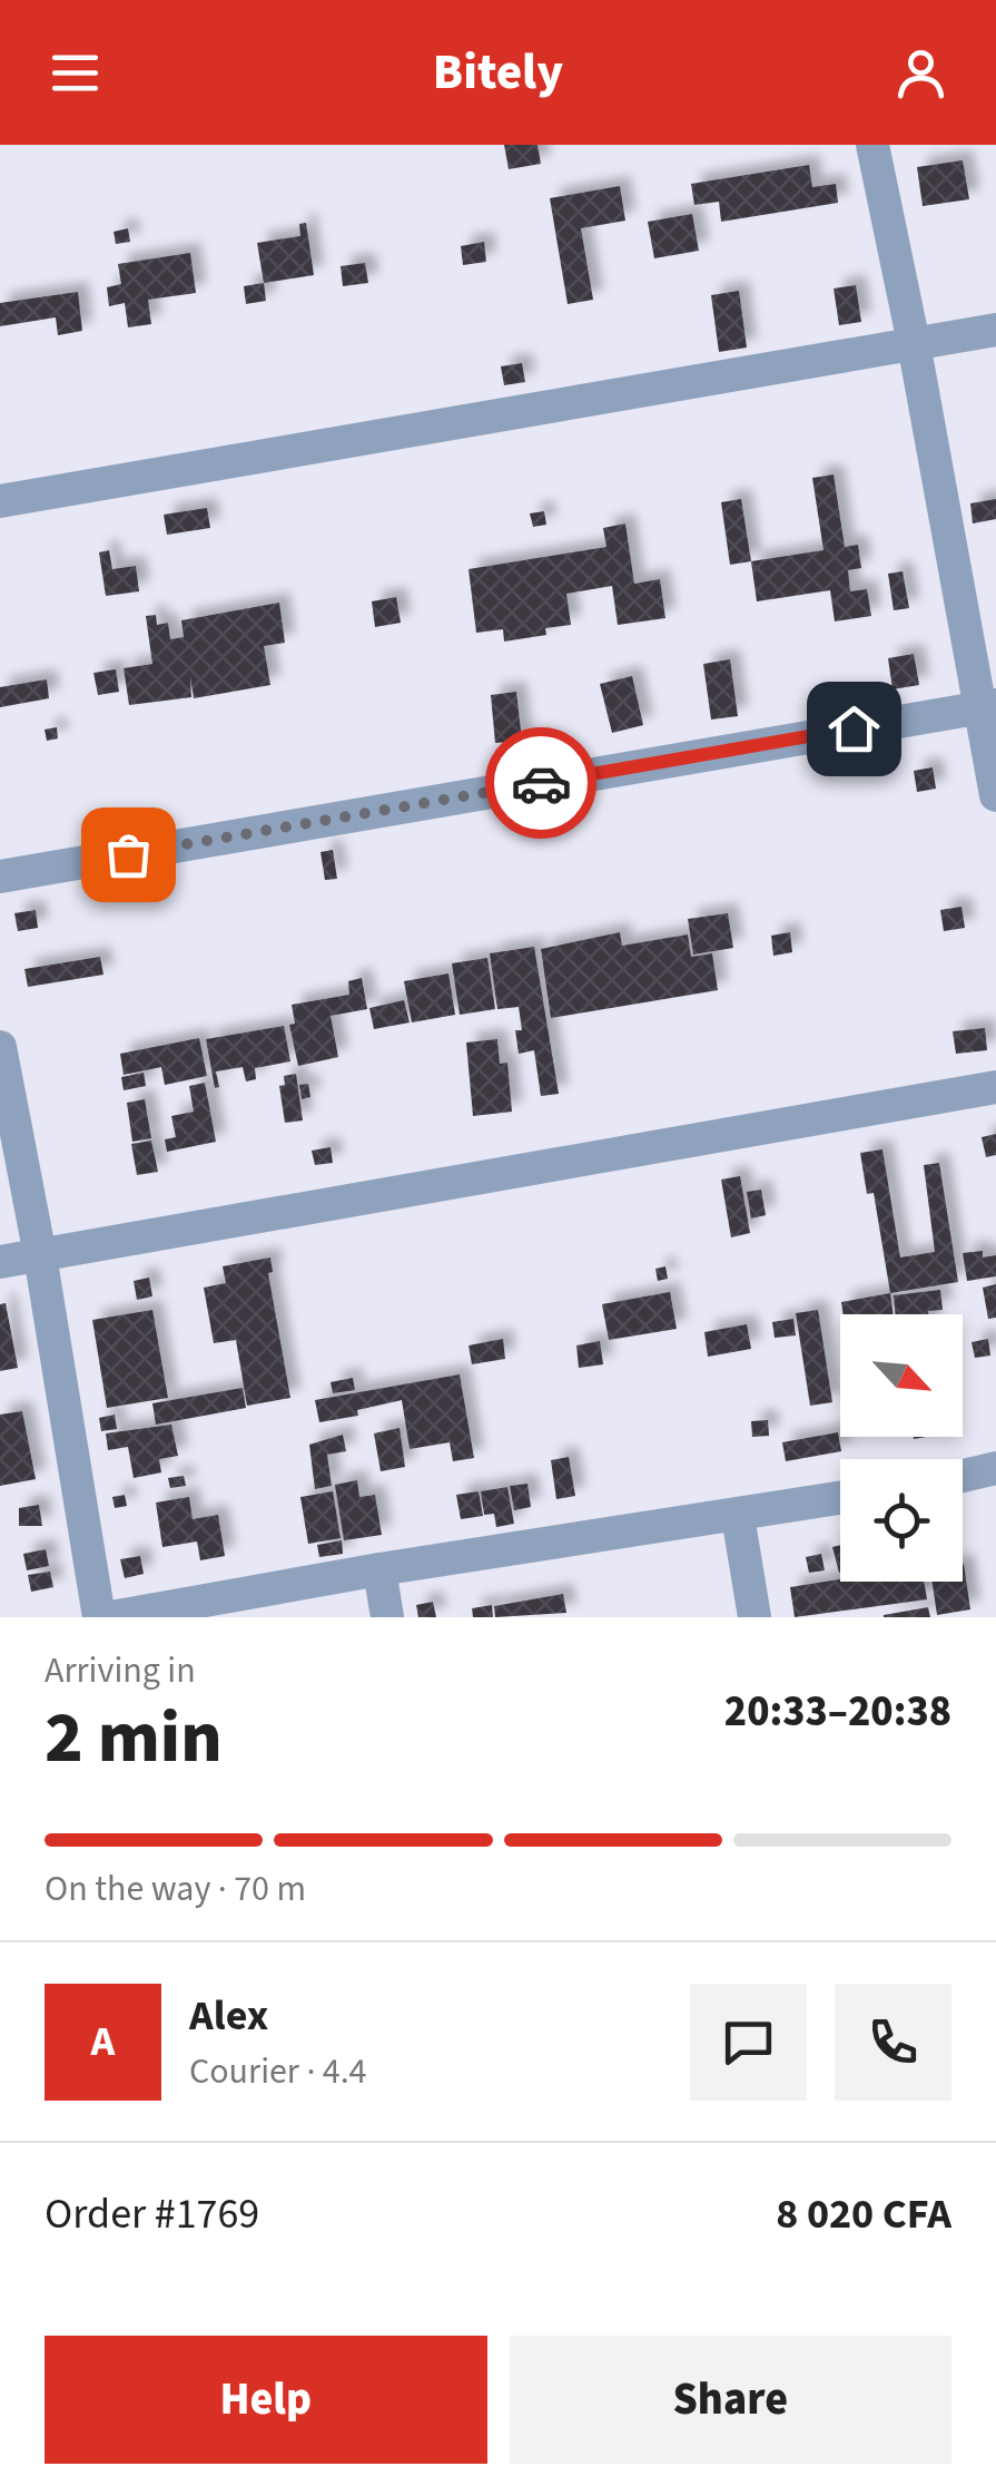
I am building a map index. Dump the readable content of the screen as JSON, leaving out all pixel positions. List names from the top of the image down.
{
  "north": "bottom right",
  "page": {
    "header": "Bitely",
    "heading": ["2 min", "Arriving in", "20:33–20:38"],
    "panel": [
      "Alex",
      "Courier · 4.4",
      "Order #1769",
      "8 020 CFA"
    ],
    "bar": "On the way · 70 m",
    "round": "A",
    "buttons": ["Help", "Share"]
  }
}
